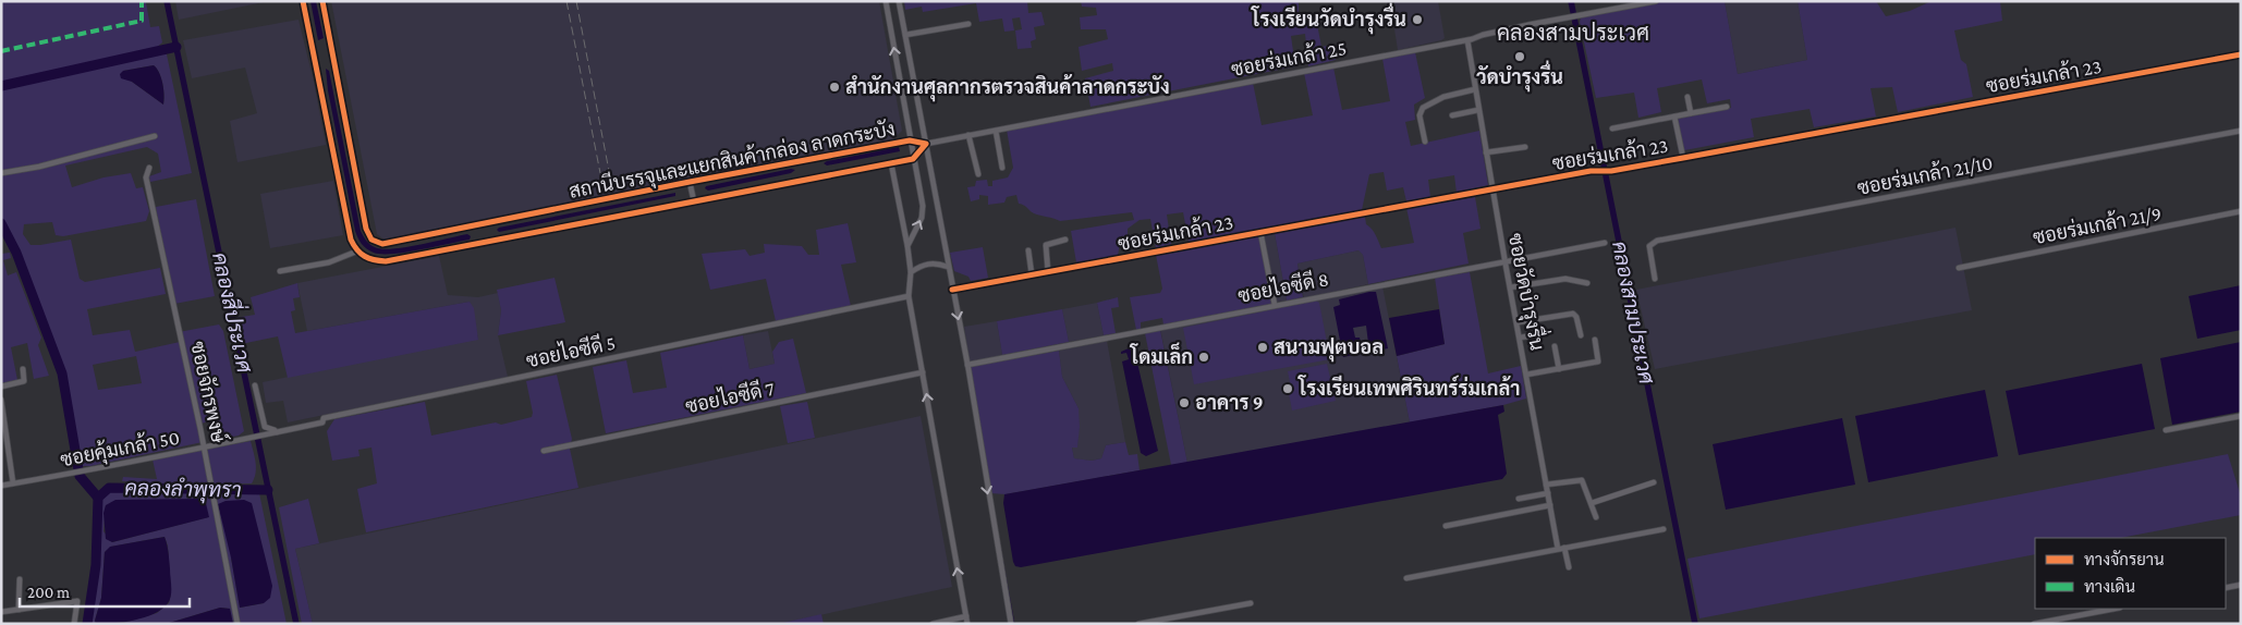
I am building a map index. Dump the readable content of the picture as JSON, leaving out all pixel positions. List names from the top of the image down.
{
  "streets": {
    "street": [
      "ซอยร่มเกล้า 25",
      "ซอยร่มเกล้า 23",
      "สถานีบรรจุและแยกสินค้ากล่อง ลาดกระบัง",
      "ซอยร่มเกล้า 21/10",
      "ซอยร่มเกล้า 21/9",
      "ซอยไอซีดี 8",
      "ซอยวัดบำรุงรื่น",
      "ซอยไอซีดี 5",
      "ซอยจักรพงษ์",
      "ซอยไอซีดี 7",
      "ซอยคุ้มเกล้า 50"
    ]
  },
  "crossings": [
    ["ซอยร่มเกล้า 25", "สถานีบรรจุและแยกสินค้ากล่อง ลาดกระบัง"],
    ["ซอยร่มเกล้า 25", "ซอยวัดบำรุงรื่น"],
    ["ซอยร่มเกล้า 23", "สถานีบรรจุและแยกสินค้ากล่อง ลาดกระบัง"],
    ["ซอยร่มเกล้า 23", "ซอยวัดบำรุงรื่น"],
    ["สถานีบรรจุและแยกสินค้ากล่อง ลาดกระบัง", "ซอยไอซีดี 8"],
    ["ซอยไอซีดี 8", "ซอยวัดบำรุงรื่น"],
    ["ซอยไอซีดี 5", "ซอยคุ้มเกล้า 50"],
    ["ซอยจักรพงษ์", "ซอยคุ้มเกล้า 50"]
  ],
  "districts": ["คลองสามประเวศ"],
  "water": ["คลองสี่ประเวศ", "คลองสามประเวศ", "คลองลำพุทรา"],
  "places": [
    "โรงเรียนวัดบำรุงรื่น",
    "วัดบำรุงรื่น",
    "สำนักงานศุลกากรตรวจสินค้าลาดกระบัง",
    "สนามฟุตบอล",
    "โดมเล็ก",
    "โรงเรียนเทพศิรินทร์ร่มเกล้า",
    "อาคาร 9"
  ],
  "legend": ["ทางจักรยาน", "ทางเดิน"],
  "scale_bar": "200 m"
}
